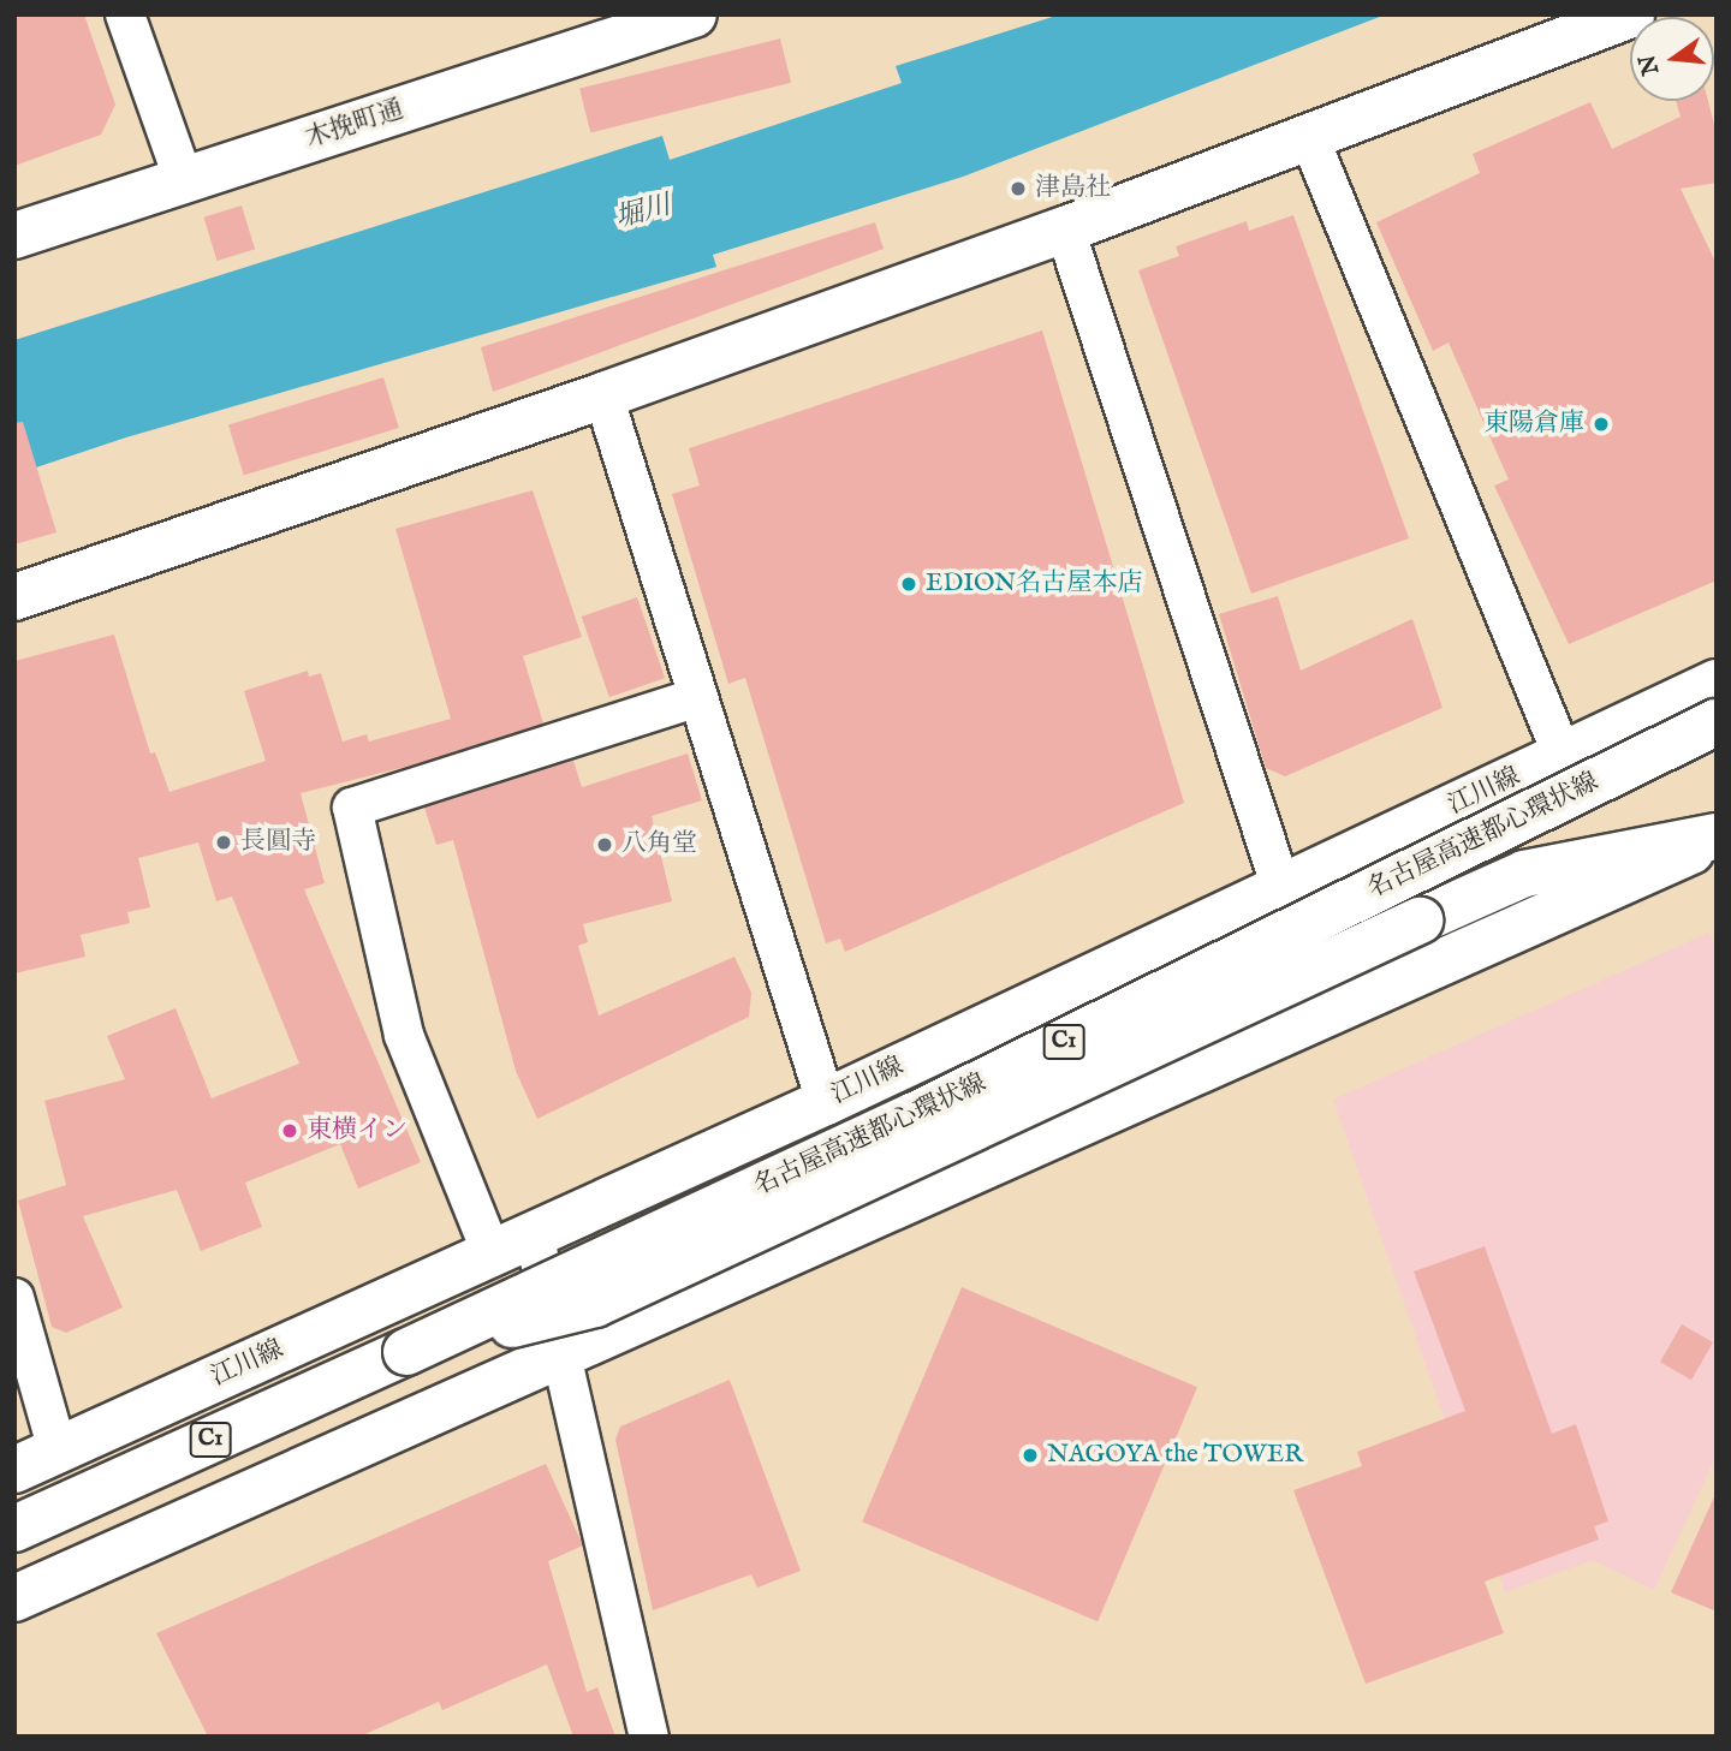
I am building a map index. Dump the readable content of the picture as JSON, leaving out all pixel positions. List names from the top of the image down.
{
  "streets": {
    "main road": [
      "木挽町通",
      "江川線",
      "名古屋高速都心環状線",
      "C1"
    ]
  },
  "water": ["堀川"],
  "places": [
    "津島社",
    "東陽倉庫",
    "EDION名古屋本店",
    "長圓寺",
    "八角堂",
    "東横イン",
    "NAGOYA the TOWER"
  ],
  "north": "left"
}
